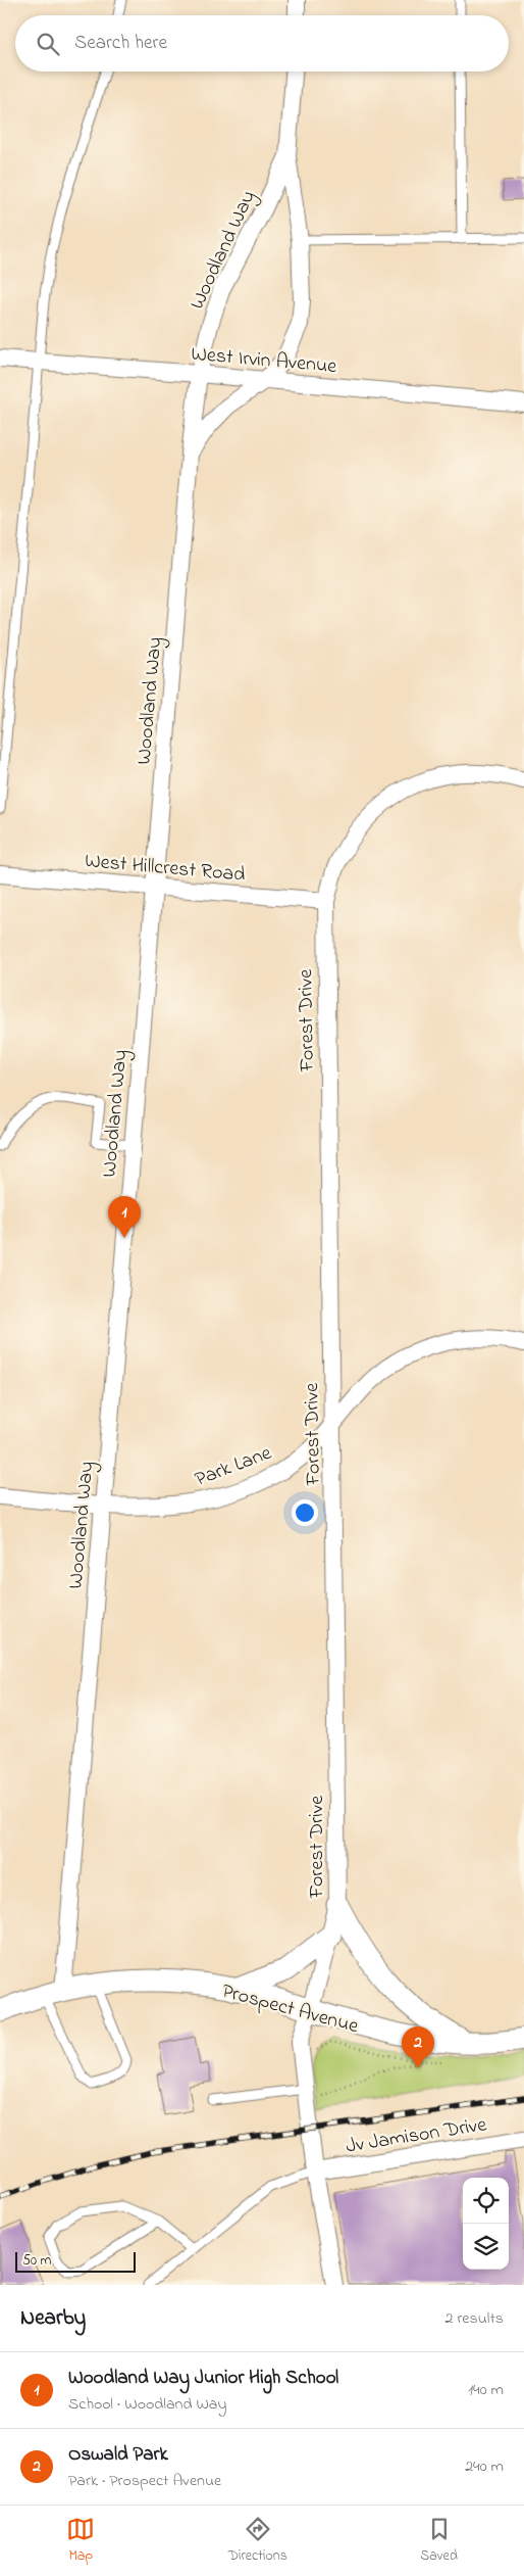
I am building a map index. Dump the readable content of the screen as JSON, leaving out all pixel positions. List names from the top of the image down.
{
  "streets": {
    "street": [
      "Woodland Way",
      "West Irvin Avenue",
      "West Hillcrest Road",
      "Forest Drive",
      "Park Lane",
      "Prospect Avenue",
      "Jv Jamison Drive"
    ]
  },
  "crossings": [
    ["Woodland Way", "West Irvin Avenue"],
    ["Woodland Way", "West Hillcrest Road"],
    ["Woodland Way", "Park Lane"],
    ["Woodland Way", "Prospect Avenue"],
    ["West Hillcrest Road", "Forest Drive"],
    ["Forest Drive", "Park Lane"],
    ["Forest Drive", "Prospect Avenue"],
    ["Forest Drive", "Jv Jamison Drive"]
  ],
  "scale_bar": "50 m",
  "page": {
    "search": "Search here",
    "pins": ["1", "2"],
    "scale": "50 m",
    "heading": ["Nearby", "2 results"],
    "list": [
      {
        "mark": "1",
        "name": "Woodland Way Junior High School",
        "note": "School · Woodland Way",
        "value": "140 m"
      },
      {
        "mark": "2",
        "name": "Oswald Park",
        "note": "Park · Prospect Avenue",
        "value": "240 m"
      }
    ],
    "nav": ["Map", "Directions", "Saved"]
  }
}
